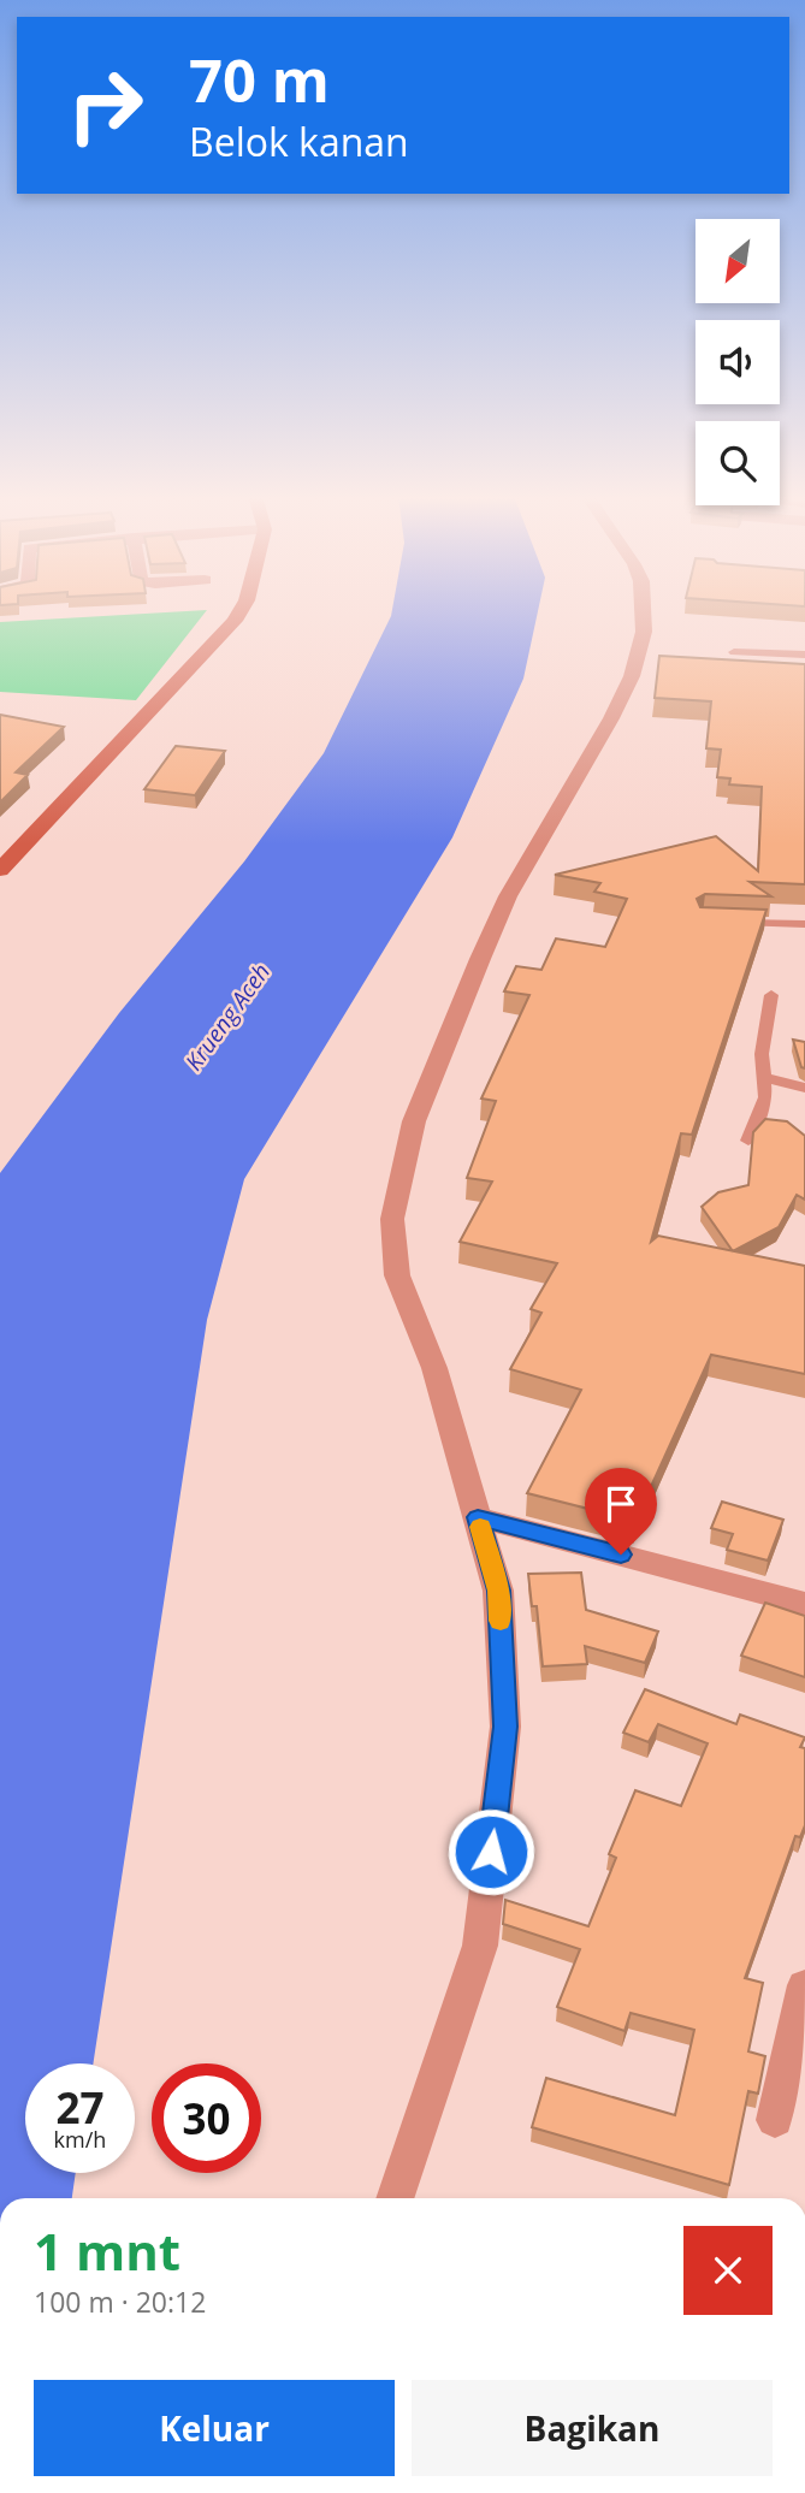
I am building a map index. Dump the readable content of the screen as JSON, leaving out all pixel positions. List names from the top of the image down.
{
  "water": ["Krueng Aceh"],
  "north": "bottom left",
  "page": {
    "turn": ["70 m", "Belok kanan"],
    "speed": "27 km/h",
    "limit": "30",
    "heading": ["1 mnt", "100 m · 20:12"],
    "buttons": ["Keluar", "Bagikan"]
  }
}
